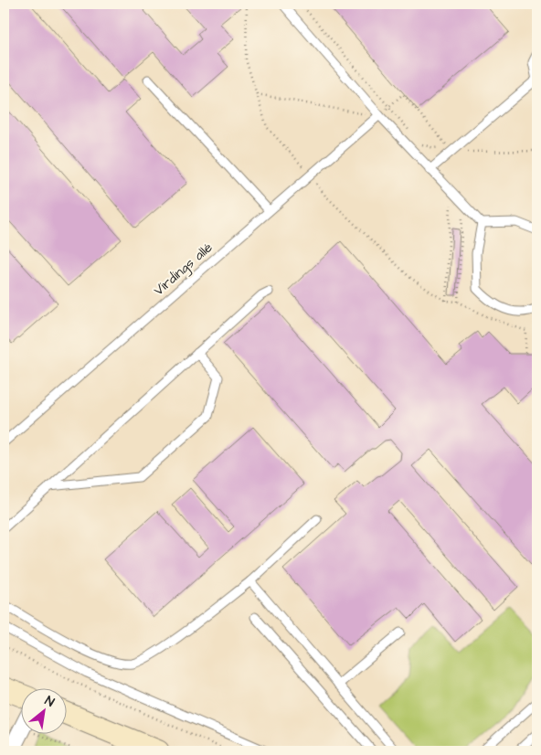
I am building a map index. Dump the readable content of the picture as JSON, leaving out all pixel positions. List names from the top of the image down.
{
  "streets": {
    "lane": ["Virdings allé"]
  },
  "north": "top right"
}
